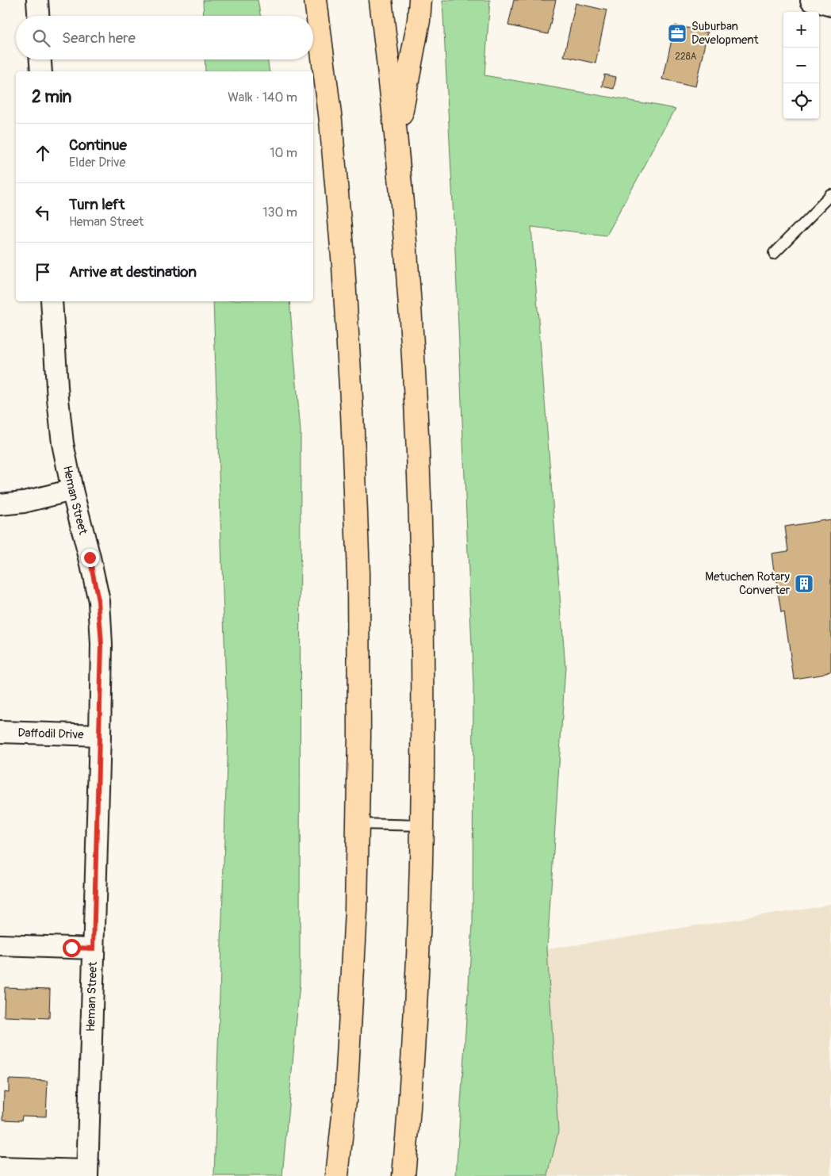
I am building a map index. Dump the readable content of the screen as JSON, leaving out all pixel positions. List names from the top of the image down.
{
  "streets": {
    "street": ["Heman Street", "Daffodil Drive"]
  },
  "crossings": [
    ["Heman Street", "Daffodil Drive"]
  ],
  "places": {
    "office": ["Suburban Development"],
    "building": ["Metuchen Rotary Converter"]
  },
  "house_numbers": ["228A"],
  "page": {
    "map_buttons": ["+", "−"],
    "search": "Search here",
    "heading": ["2 min", "Walk · 140 m"],
    "list": [
      ["Continue", "Elder Drive", "10 m"],
      ["Turn left", "Heman Street", "130 m"],
      "Arrive at destination"
    ]
  }
}
